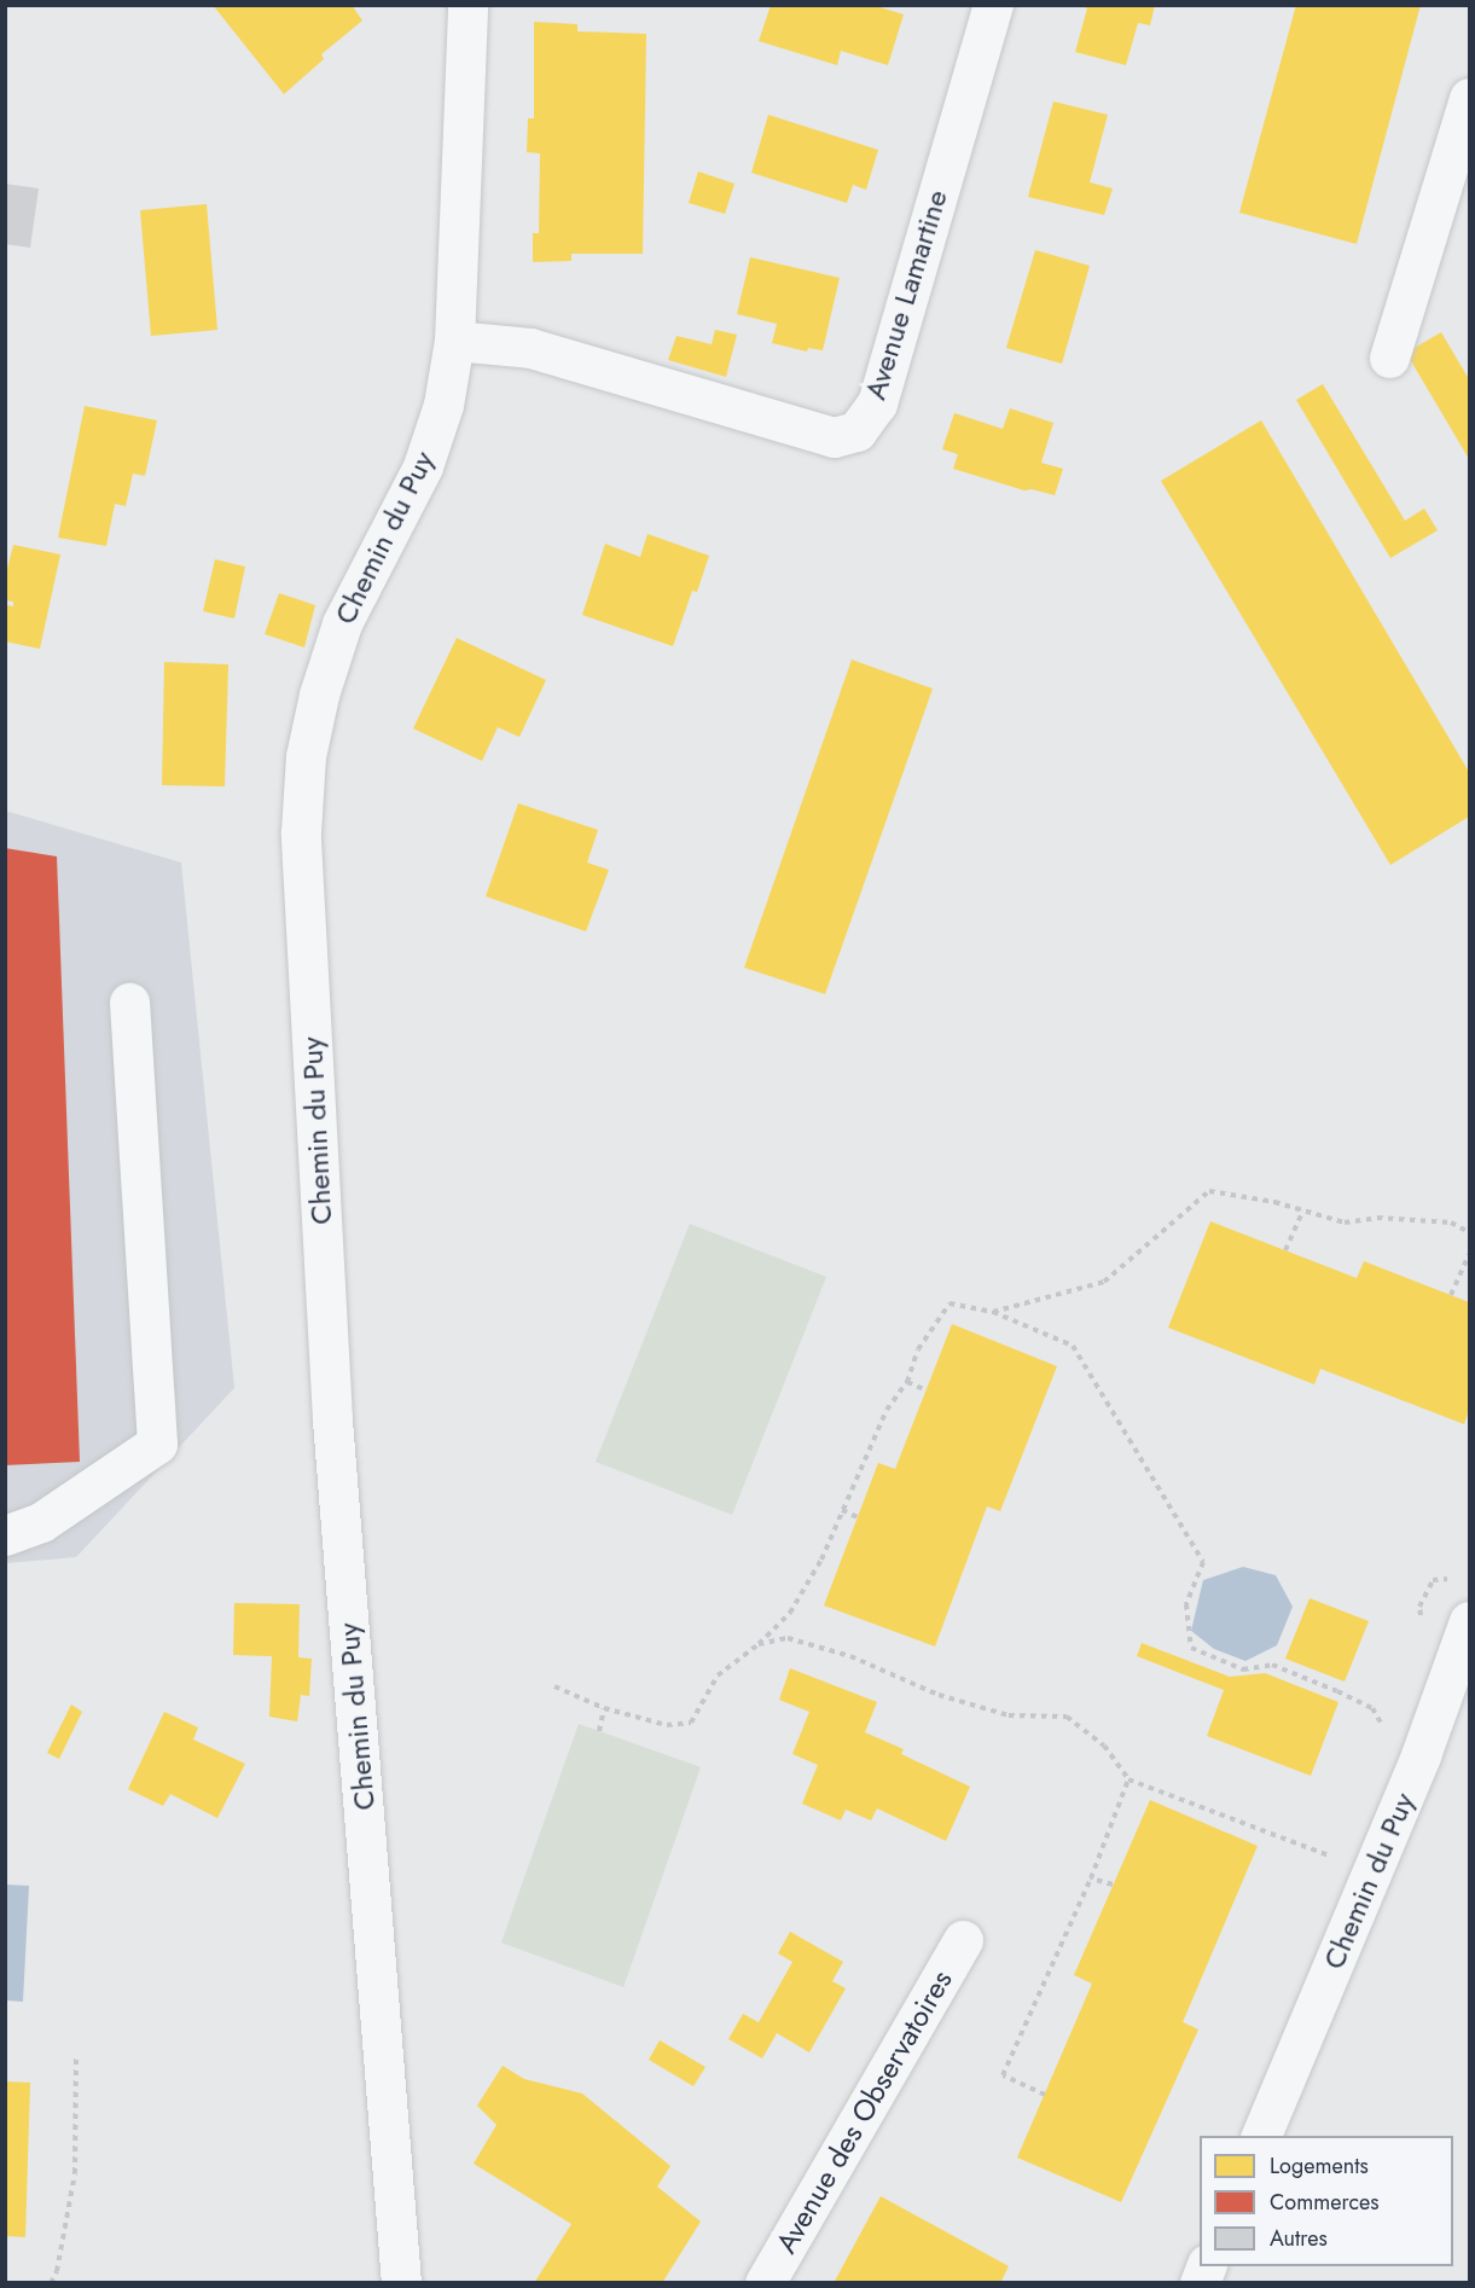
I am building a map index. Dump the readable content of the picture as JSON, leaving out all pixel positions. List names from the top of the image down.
{
  "streets": {
    "street": ["Avenue Lamartine", "Chemin du Puy", "Avenue des Observatoires"]
  },
  "crossings": [
    ["Avenue Lamartine", "Chemin du Puy"]
  ],
  "legend": ["Logements", "Commerces", "Autres"]
}
